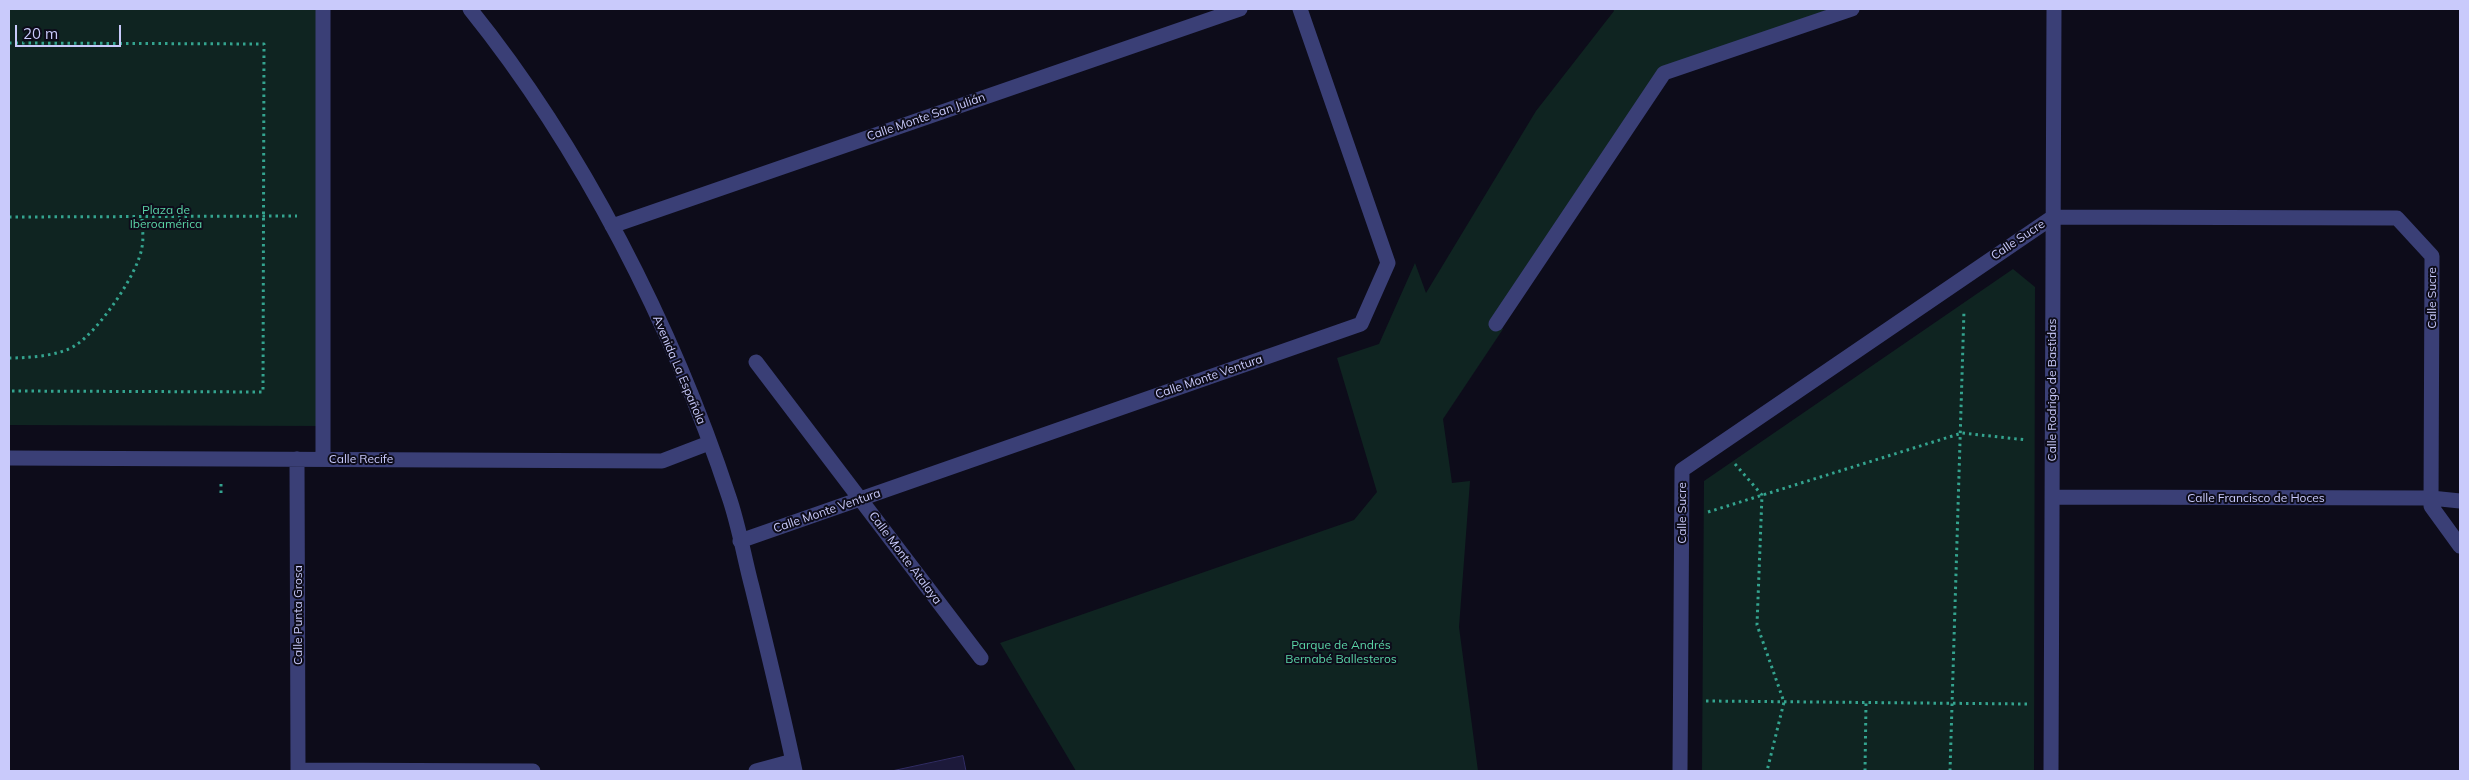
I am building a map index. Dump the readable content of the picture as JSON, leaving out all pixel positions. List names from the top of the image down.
{
  "streets": {
    "street": [
      "Calle Monte San Julián",
      "Calle Sucre",
      "Avenida La Española",
      "Calle Monte Ventura",
      "Calle Rodrigo de Bastidas",
      "Calle Recife",
      "Calle Francisco de Hoces",
      "Calle Monte Atalaya",
      "Calle Punta Grosa"
    ]
  },
  "crossings": [
    ["Calle Monte San Julián", "Avenida La Española"],
    ["Calle Sucre", "Calle Rodrigo de Bastidas"],
    ["Calle Sucre", "Calle Francisco de Hoces"],
    ["Avenida La Española", "Calle Monte Ventura"],
    ["Avenida La Española", "Calle Recife"],
    ["Calle Monte Ventura", "Calle Monte Atalaya"],
    ["Calle Rodrigo de Bastidas", "Calle Francisco de Hoces"],
    ["Calle Recife", "Calle Punta Grosa"]
  ],
  "parks": ["Plaza de Iberoamérica", "Parque de Andrés Bernabé Ballesteros"],
  "scale_bar": "20 m"
}
